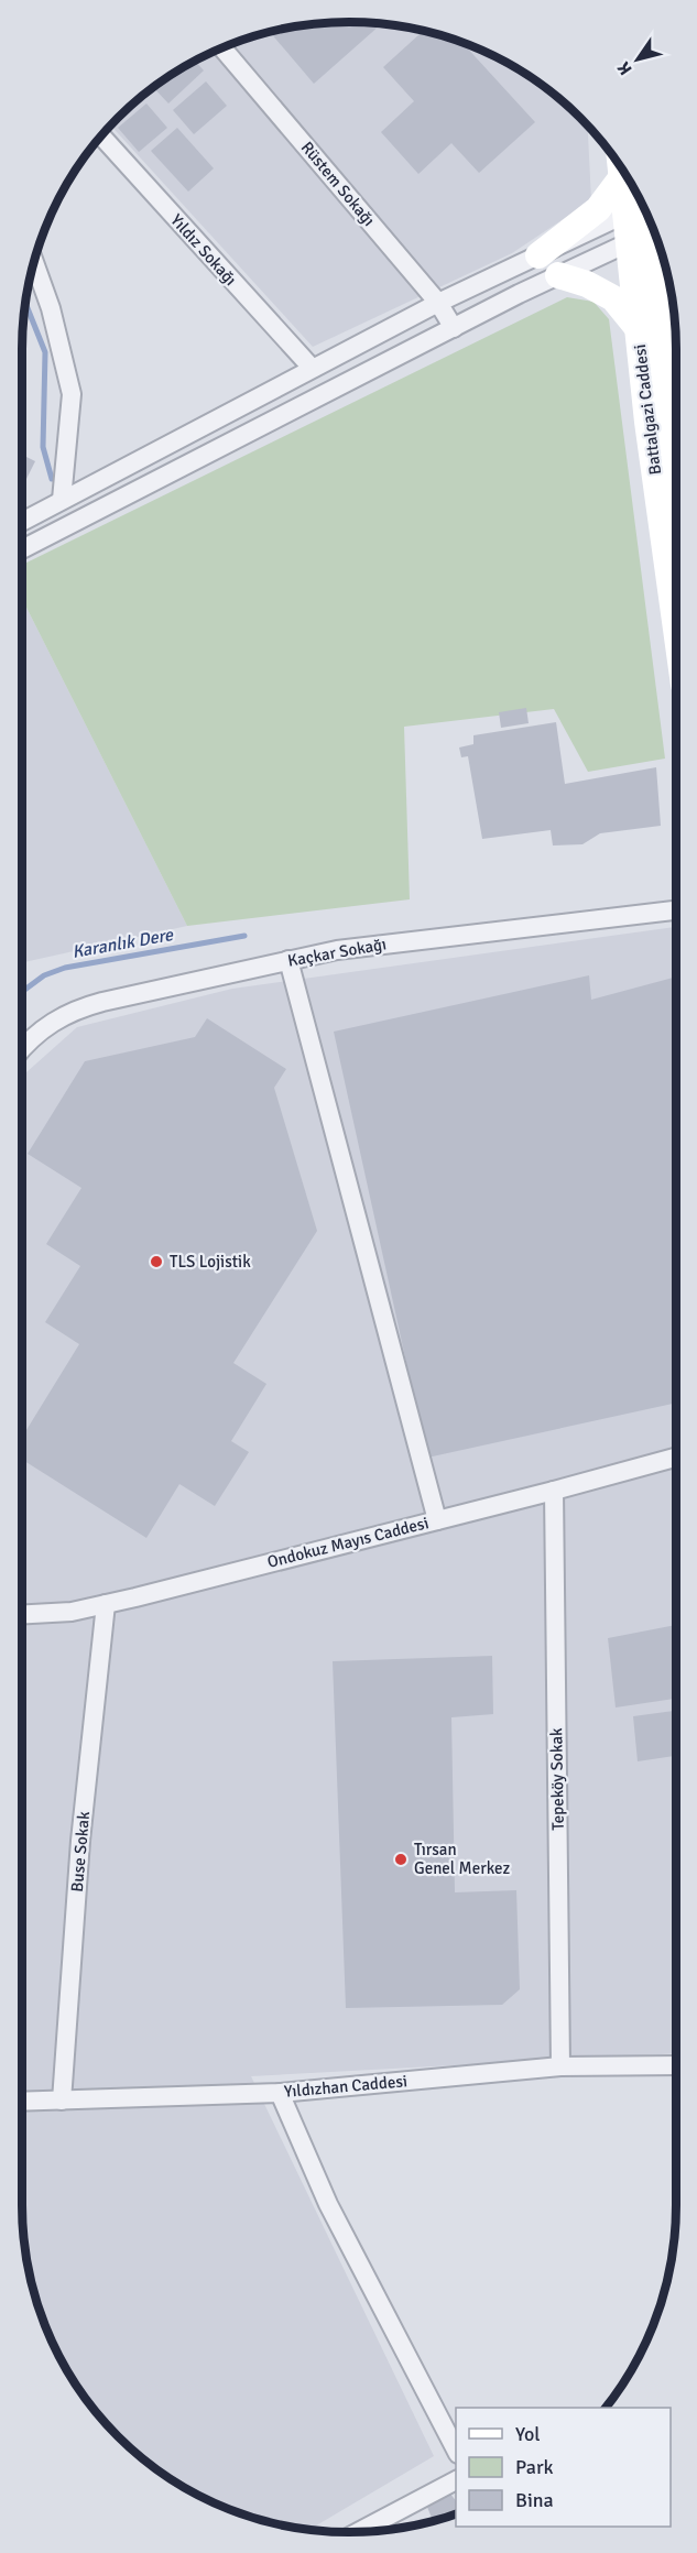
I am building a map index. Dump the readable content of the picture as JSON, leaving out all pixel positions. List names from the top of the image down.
{
  "streets": {
    "main road": ["Battalgazi Caddesi"],
    "street": [
      "Rüstem Sokağı",
      "Yıldız Sokağı",
      "Kaçkar Sokağı",
      "Ondokuz Mayıs Caddesi",
      "Tepeköy Sokak",
      "Buse Sokak",
      "Yıldızhan Caddesi"
    ]
  },
  "crossings": [
    ["Ondokuz Mayıs Caddesi", "Tepeköy Sokak"],
    ["Ondokuz Mayıs Caddesi", "Buse Sokak"],
    ["Tepeköy Sokak", "Yıldızhan Caddesi"],
    ["Buse Sokak", "Yıldızhan Caddesi"]
  ],
  "water": ["Karanlık Dere"],
  "places": ["TLS Lojistik", "Tırsan Genel Merkez"],
  "legend": ["Yol", "Park", "Bina"],
  "north": "bottom left"
}
